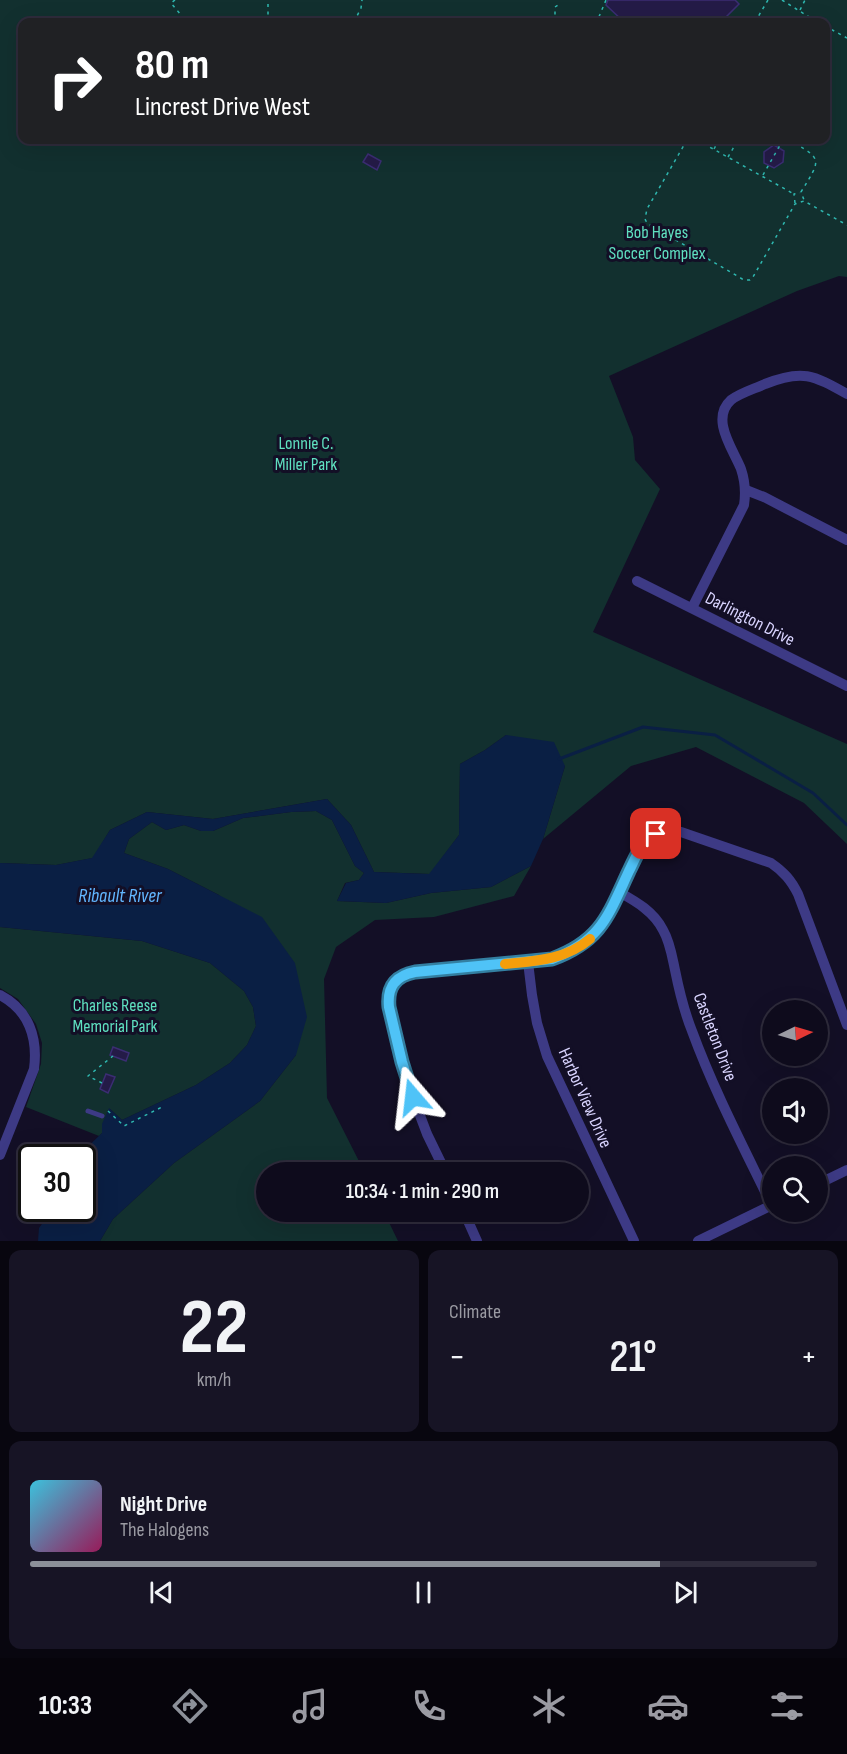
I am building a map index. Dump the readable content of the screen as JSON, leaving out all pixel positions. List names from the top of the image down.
{
  "streets": {
    "street": ["Darlington Drive", "Castleton Drive", "Harbor View Drive"]
  },
  "water": ["Ribault River"],
  "parks": ["Bob Hayes Soccer Complex", "Lonnie C. Miller Park", "Charles Reese Memorial Park"],
  "north": "right",
  "page": {
    "turn": ["80 m", "Lincrest Drive West"],
    "limit": "30",
    "trip": "10:34 · 1 min · 290 m",
    "tile": [
      ["22", "km/h"],
      "Climate"
    ],
    "heat": ["−", "21°", "+"],
    "song": ["Night Drive", "The Halogens"],
    "tabs": "10:33"
  }
}
